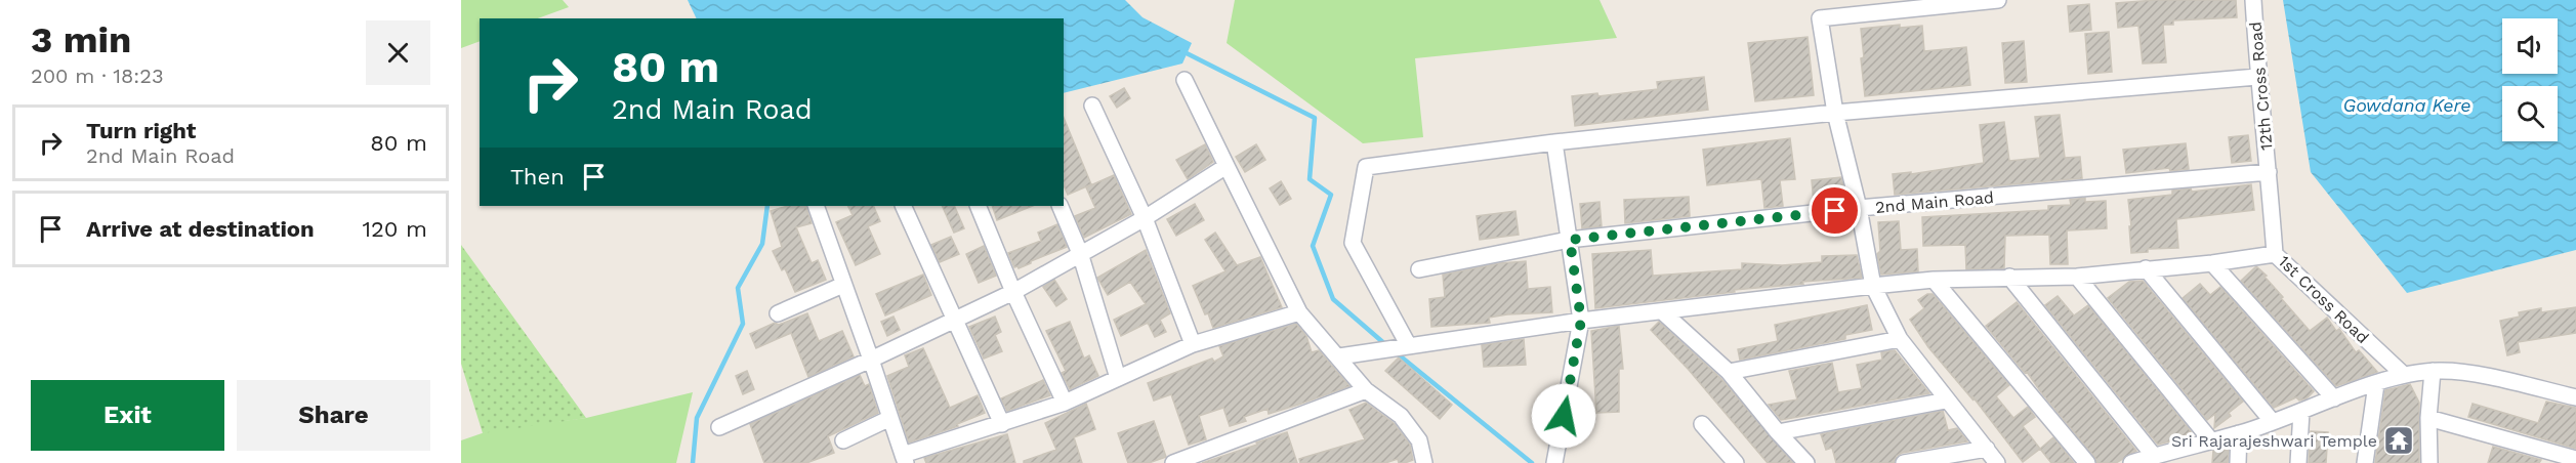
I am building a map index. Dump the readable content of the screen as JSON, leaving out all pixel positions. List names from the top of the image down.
{
  "streets": {
    "street": ["12th Cross Road", "2nd Main Road", "1st Cross Road"]
  },
  "crossings": [
    ["12th Cross Road", "2nd Main Road"],
    ["12th Cross Road", "1st Cross Road"],
    ["2nd Main Road", "1st Cross Road"]
  ],
  "water": ["Gowdana Kere"],
  "places": {
    "temple": ["Sri Rajarajeshwari Temple"]
  },
  "page": {
    "heading": ["3 min", "200 m · 18:23"],
    "turn": ["80 m", "2nd Main Road"],
    "list": [
      {
        "name": "Turn right",
        "note": "2nd Main Road",
        "value": "80 m"
      },
      {
        "name": "Arrive at destination",
        "value": "120 m"
      }
    ],
    "then": "Then",
    "buttons": ["Exit", "Share"]
  }
}
